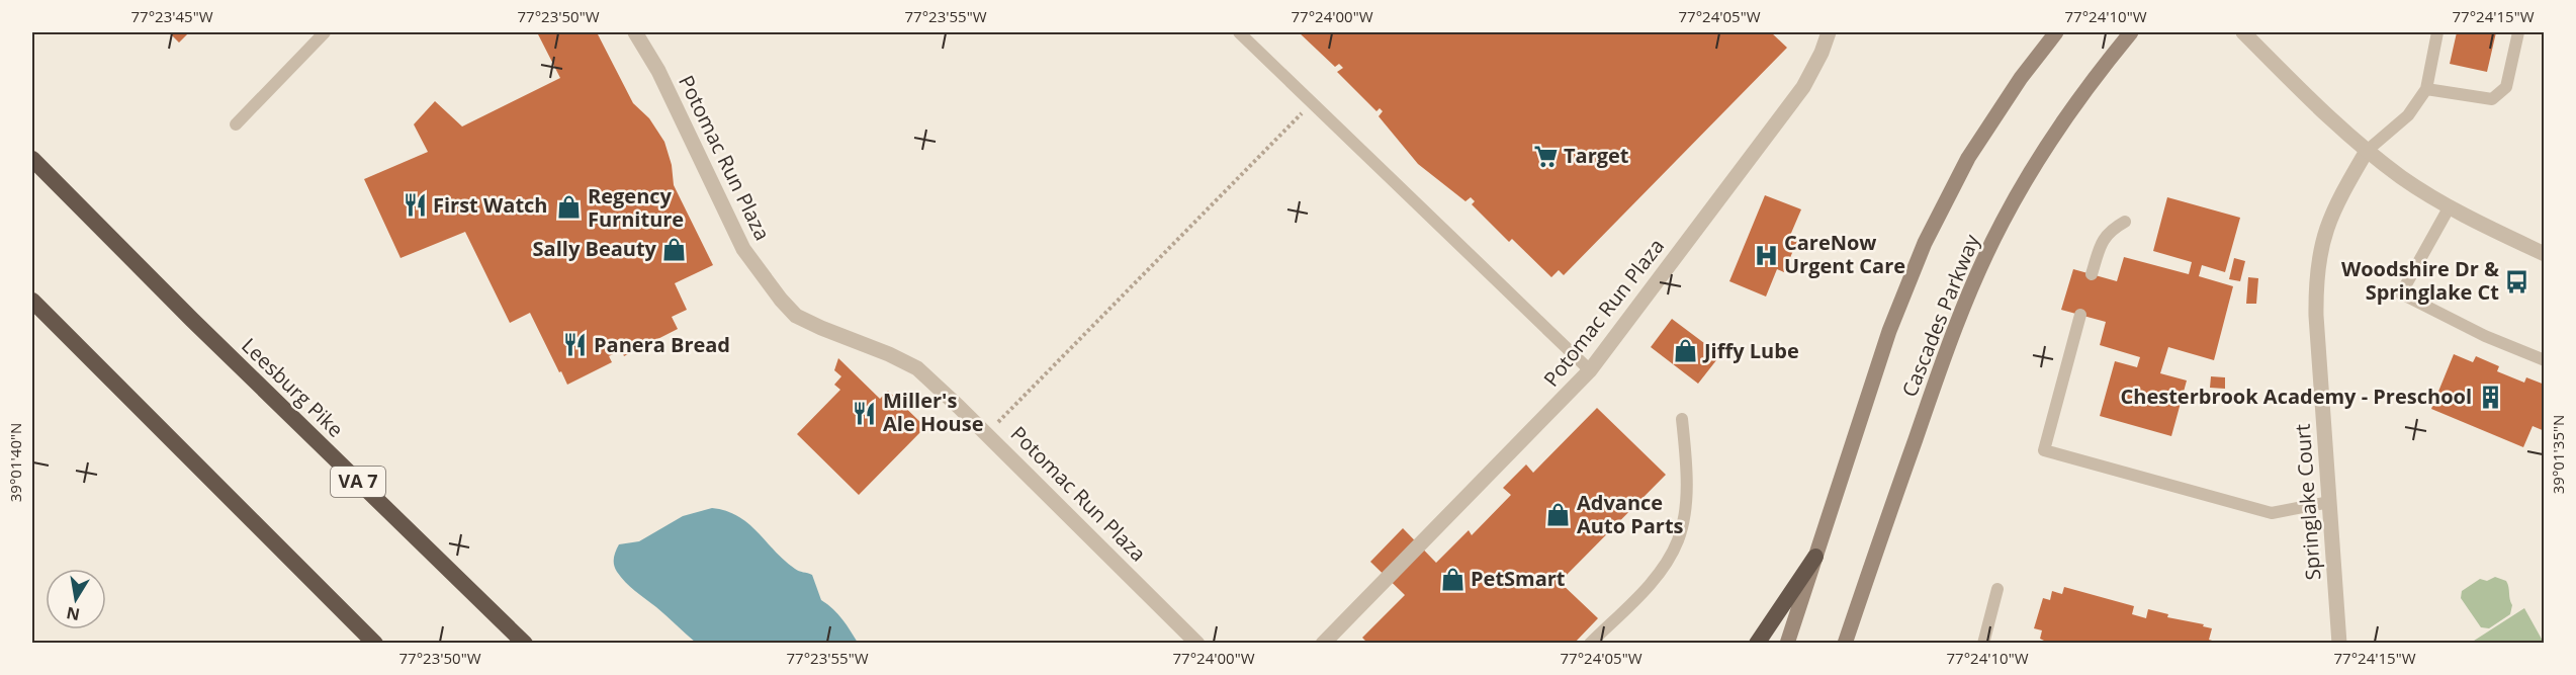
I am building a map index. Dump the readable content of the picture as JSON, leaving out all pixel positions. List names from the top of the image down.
{
  "streets": {
    "highway": ["Leesburg Pike", "VA 7"],
    "main road": ["Cascades Parkway"],
    "street": ["Potomac Run Plaza", "Springlake Court"]
  },
  "places": {
    "supermarket": ["Target"],
    "restaurant": ["First Watch", "Panera Bread", "Miller's Ale House"],
    "shop": [
      "Regency Furniture",
      "Sally Beauty",
      "Jiffy Lube",
      "Advance Auto Parts",
      "PetSmart"
    ],
    "hospital": ["CareNow Urgent Care"],
    "bus stop": ["Woodshire Dr & Springlake Ct"],
    "building": ["Chesterbrook Academy - Preschool"]
  },
  "north": "bottom",
  "coordinates": [
    "77°23'45\"W",
    "77°23'50\"W",
    "77°23'55\"W",
    "77°24'00\"W",
    "77°24'05\"W",
    "77°24'10\"W",
    "77°24'15\"W",
    "39°01'35\"N",
    "39°01'40\"N"
  ]
}
